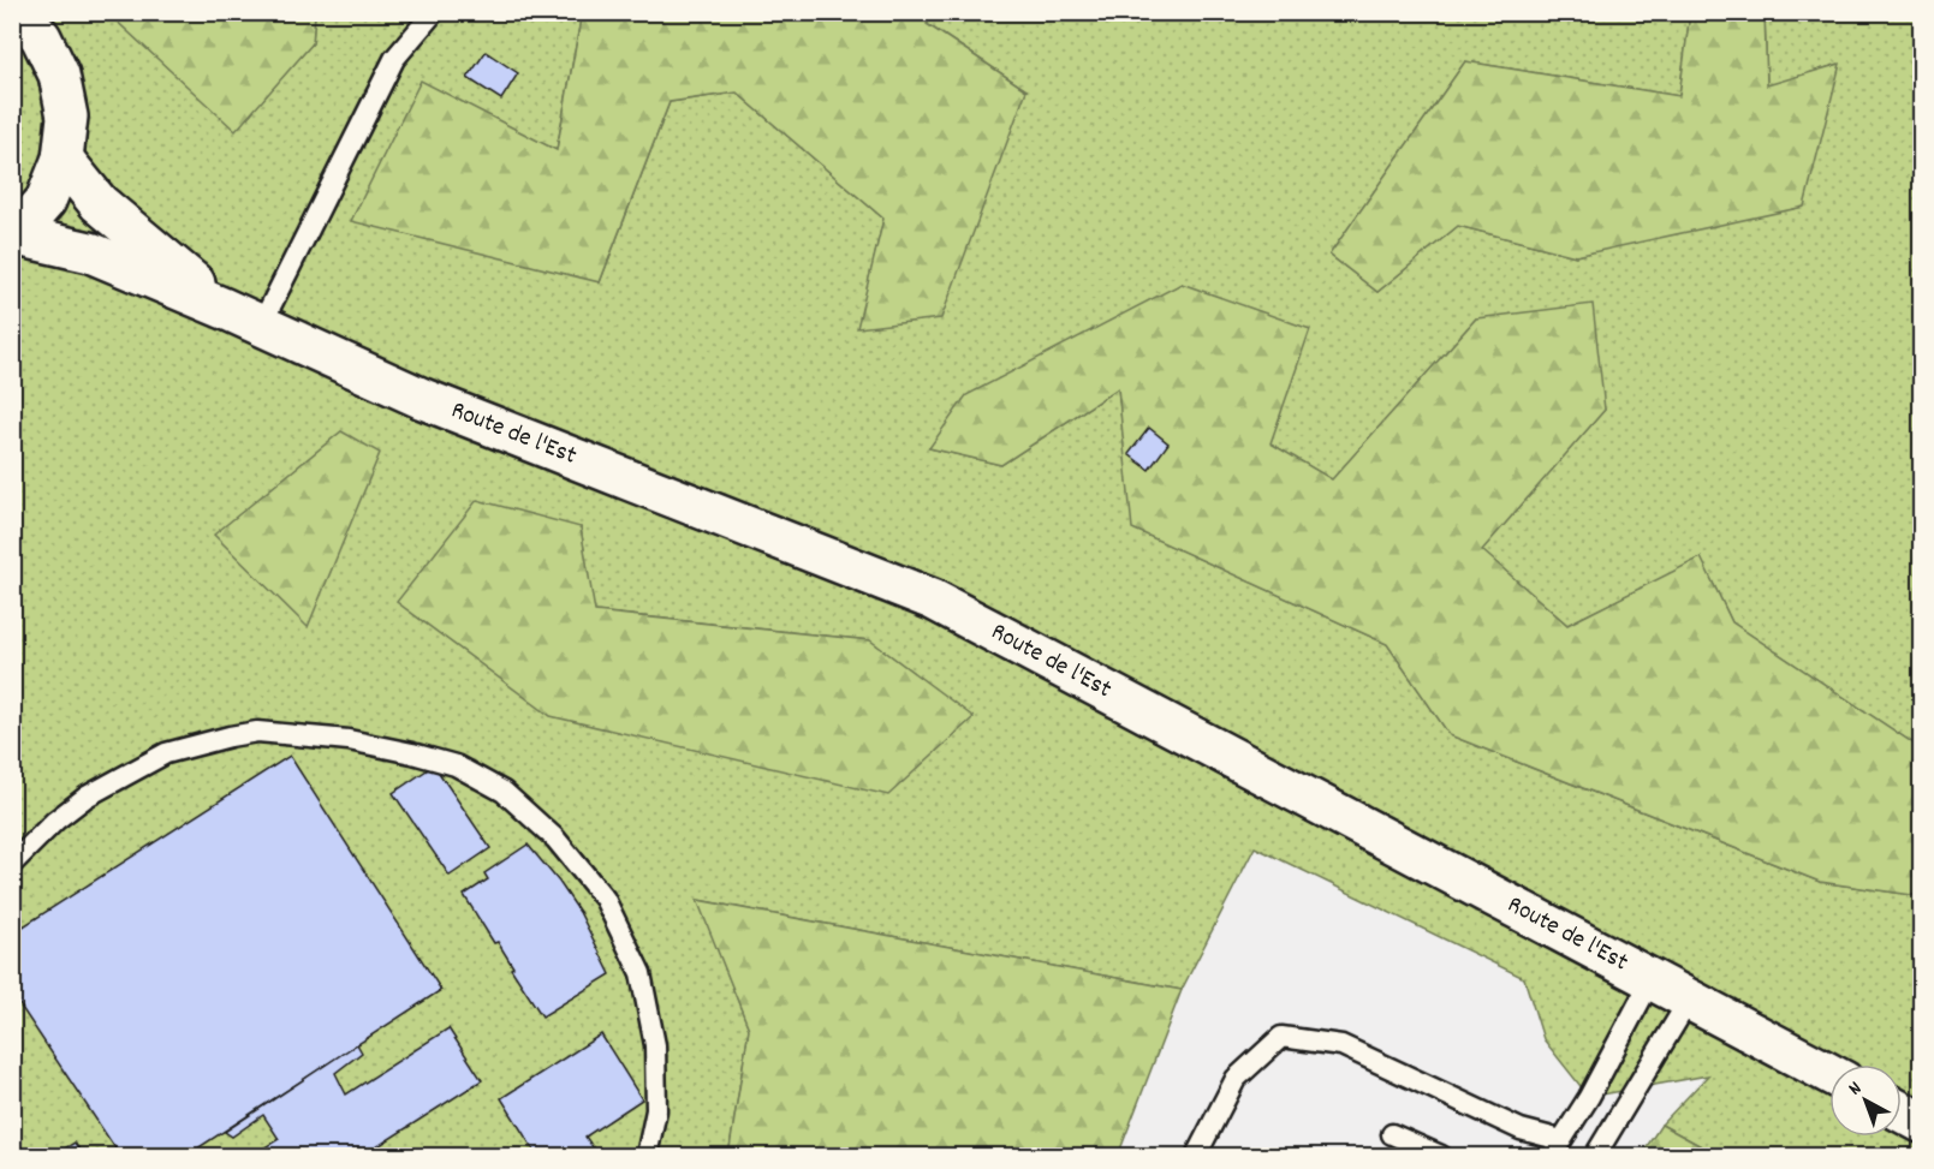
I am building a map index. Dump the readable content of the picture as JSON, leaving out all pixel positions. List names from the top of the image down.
{
  "streets": {
    "main road": ["Route de l'Est"]
  },
  "north": "top left"
}
